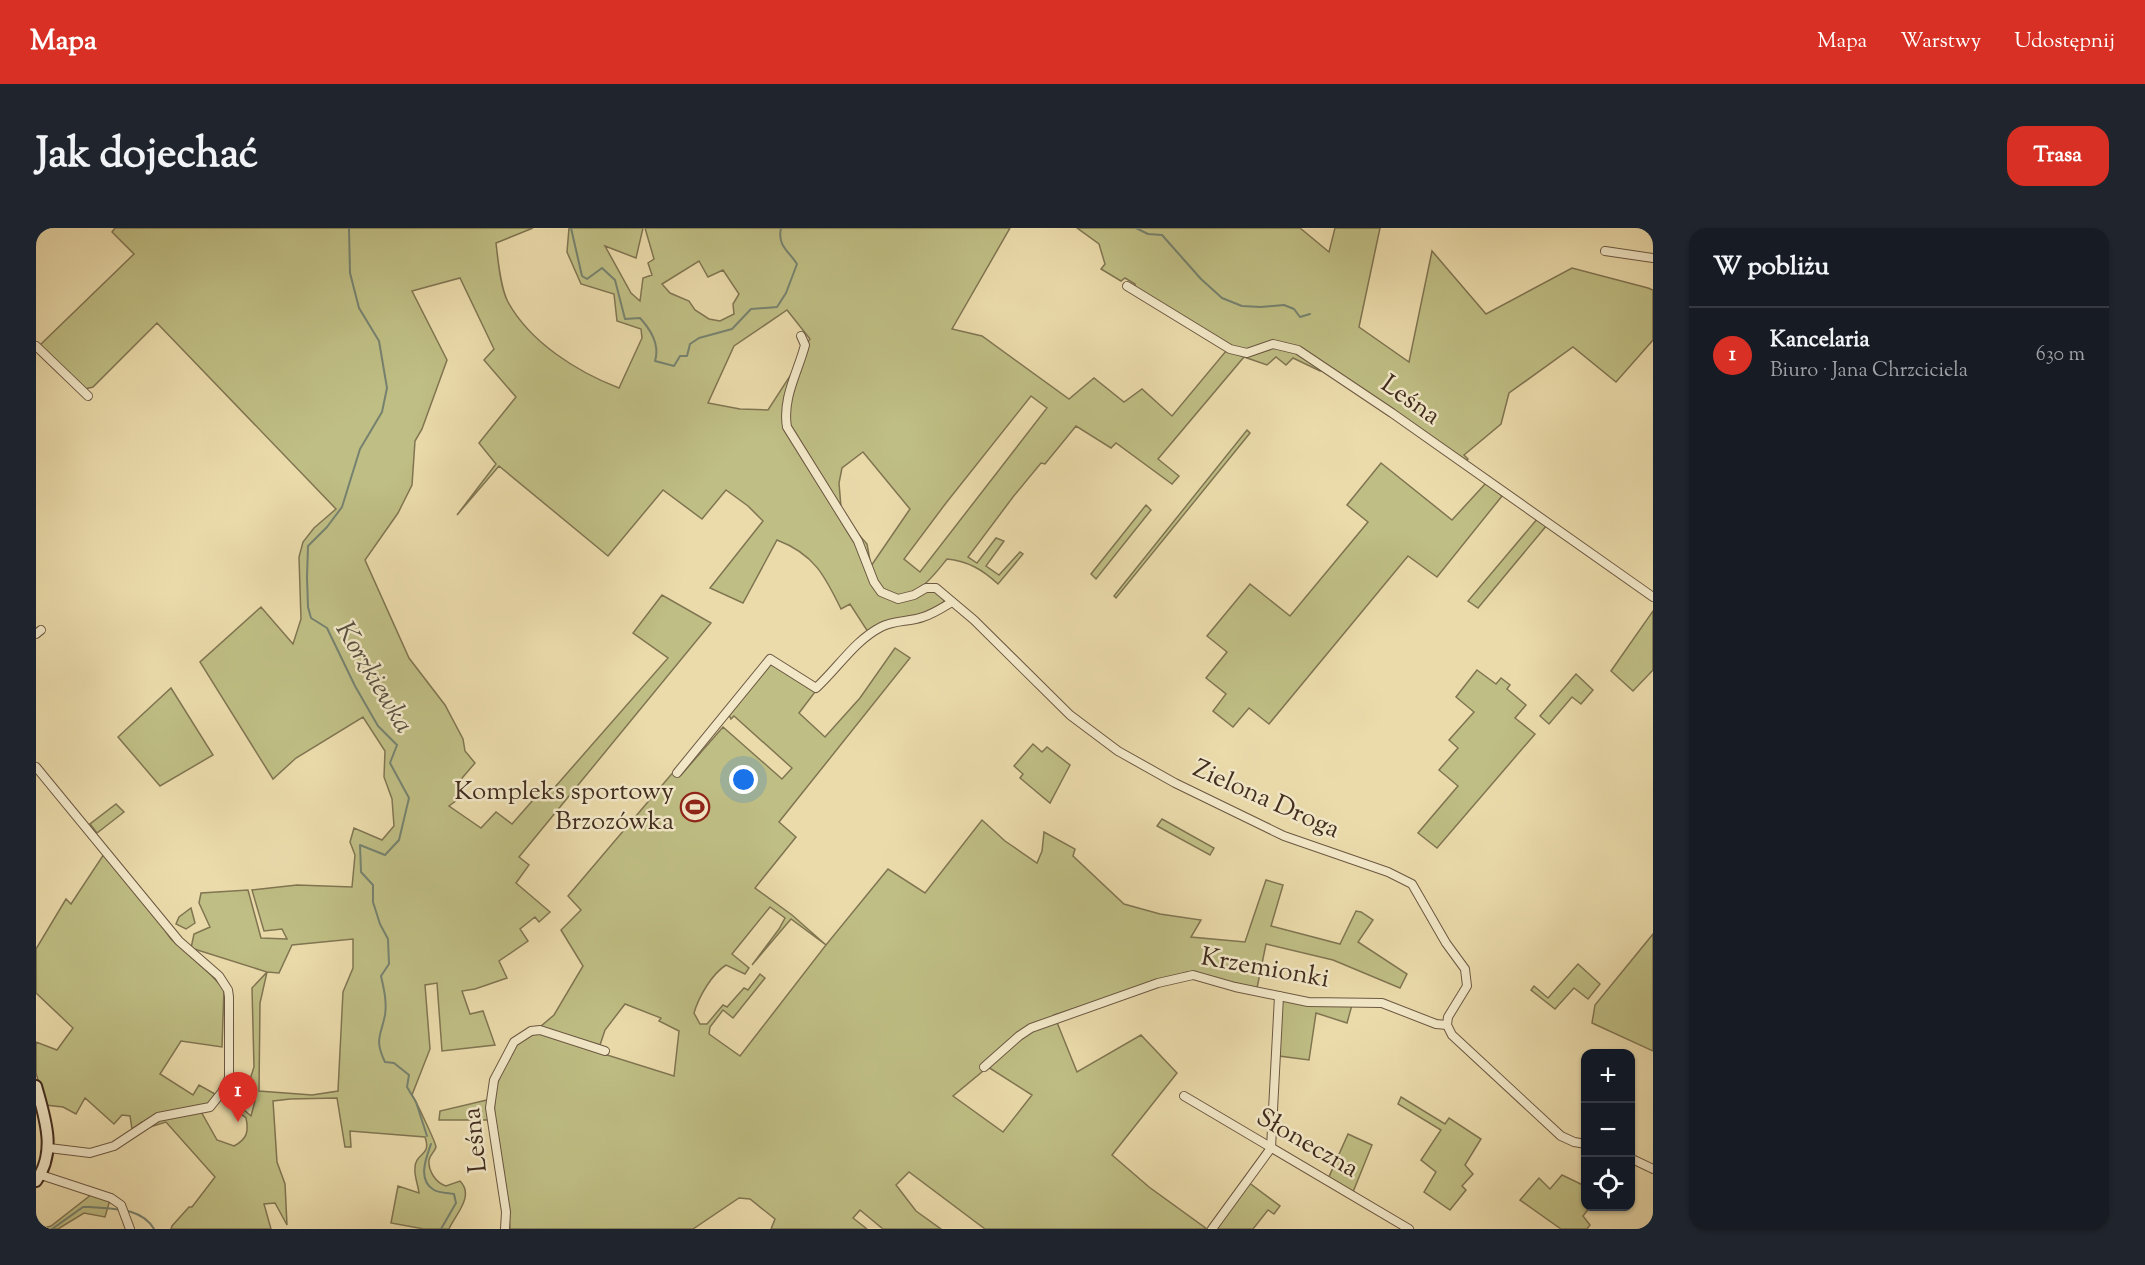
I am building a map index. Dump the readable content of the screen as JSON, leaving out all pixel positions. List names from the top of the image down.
{
  "streets": {
    "street": [
      "Leśna",
      "Zielona Droga",
      "Krzemionki",
      "Słoneczna"
    ]
  },
  "crossings": [
    ["Zielona Droga", "Krzemionki"]
  ],
  "water": ["Korzkiewka"],
  "places": {
    "sports": ["Kompleks sportowy Brzozówka"]
  },
  "page": {
    "header": "Mapa",
    "nav": ["Mapa", "Warstwy", "Udostępnij"],
    "title": "Jak dojechać",
    "buttons": "Trasa",
    "heading": "W pobliżu",
    "list": [
      {
        "mark": "1",
        "name": "Kancelaria",
        "note": "Biuro · Jana Chrzciciela",
        "value": "630 m"
      }
    ],
    "map_buttons": ["+", "−"],
    "pins": "1"
  }
}
